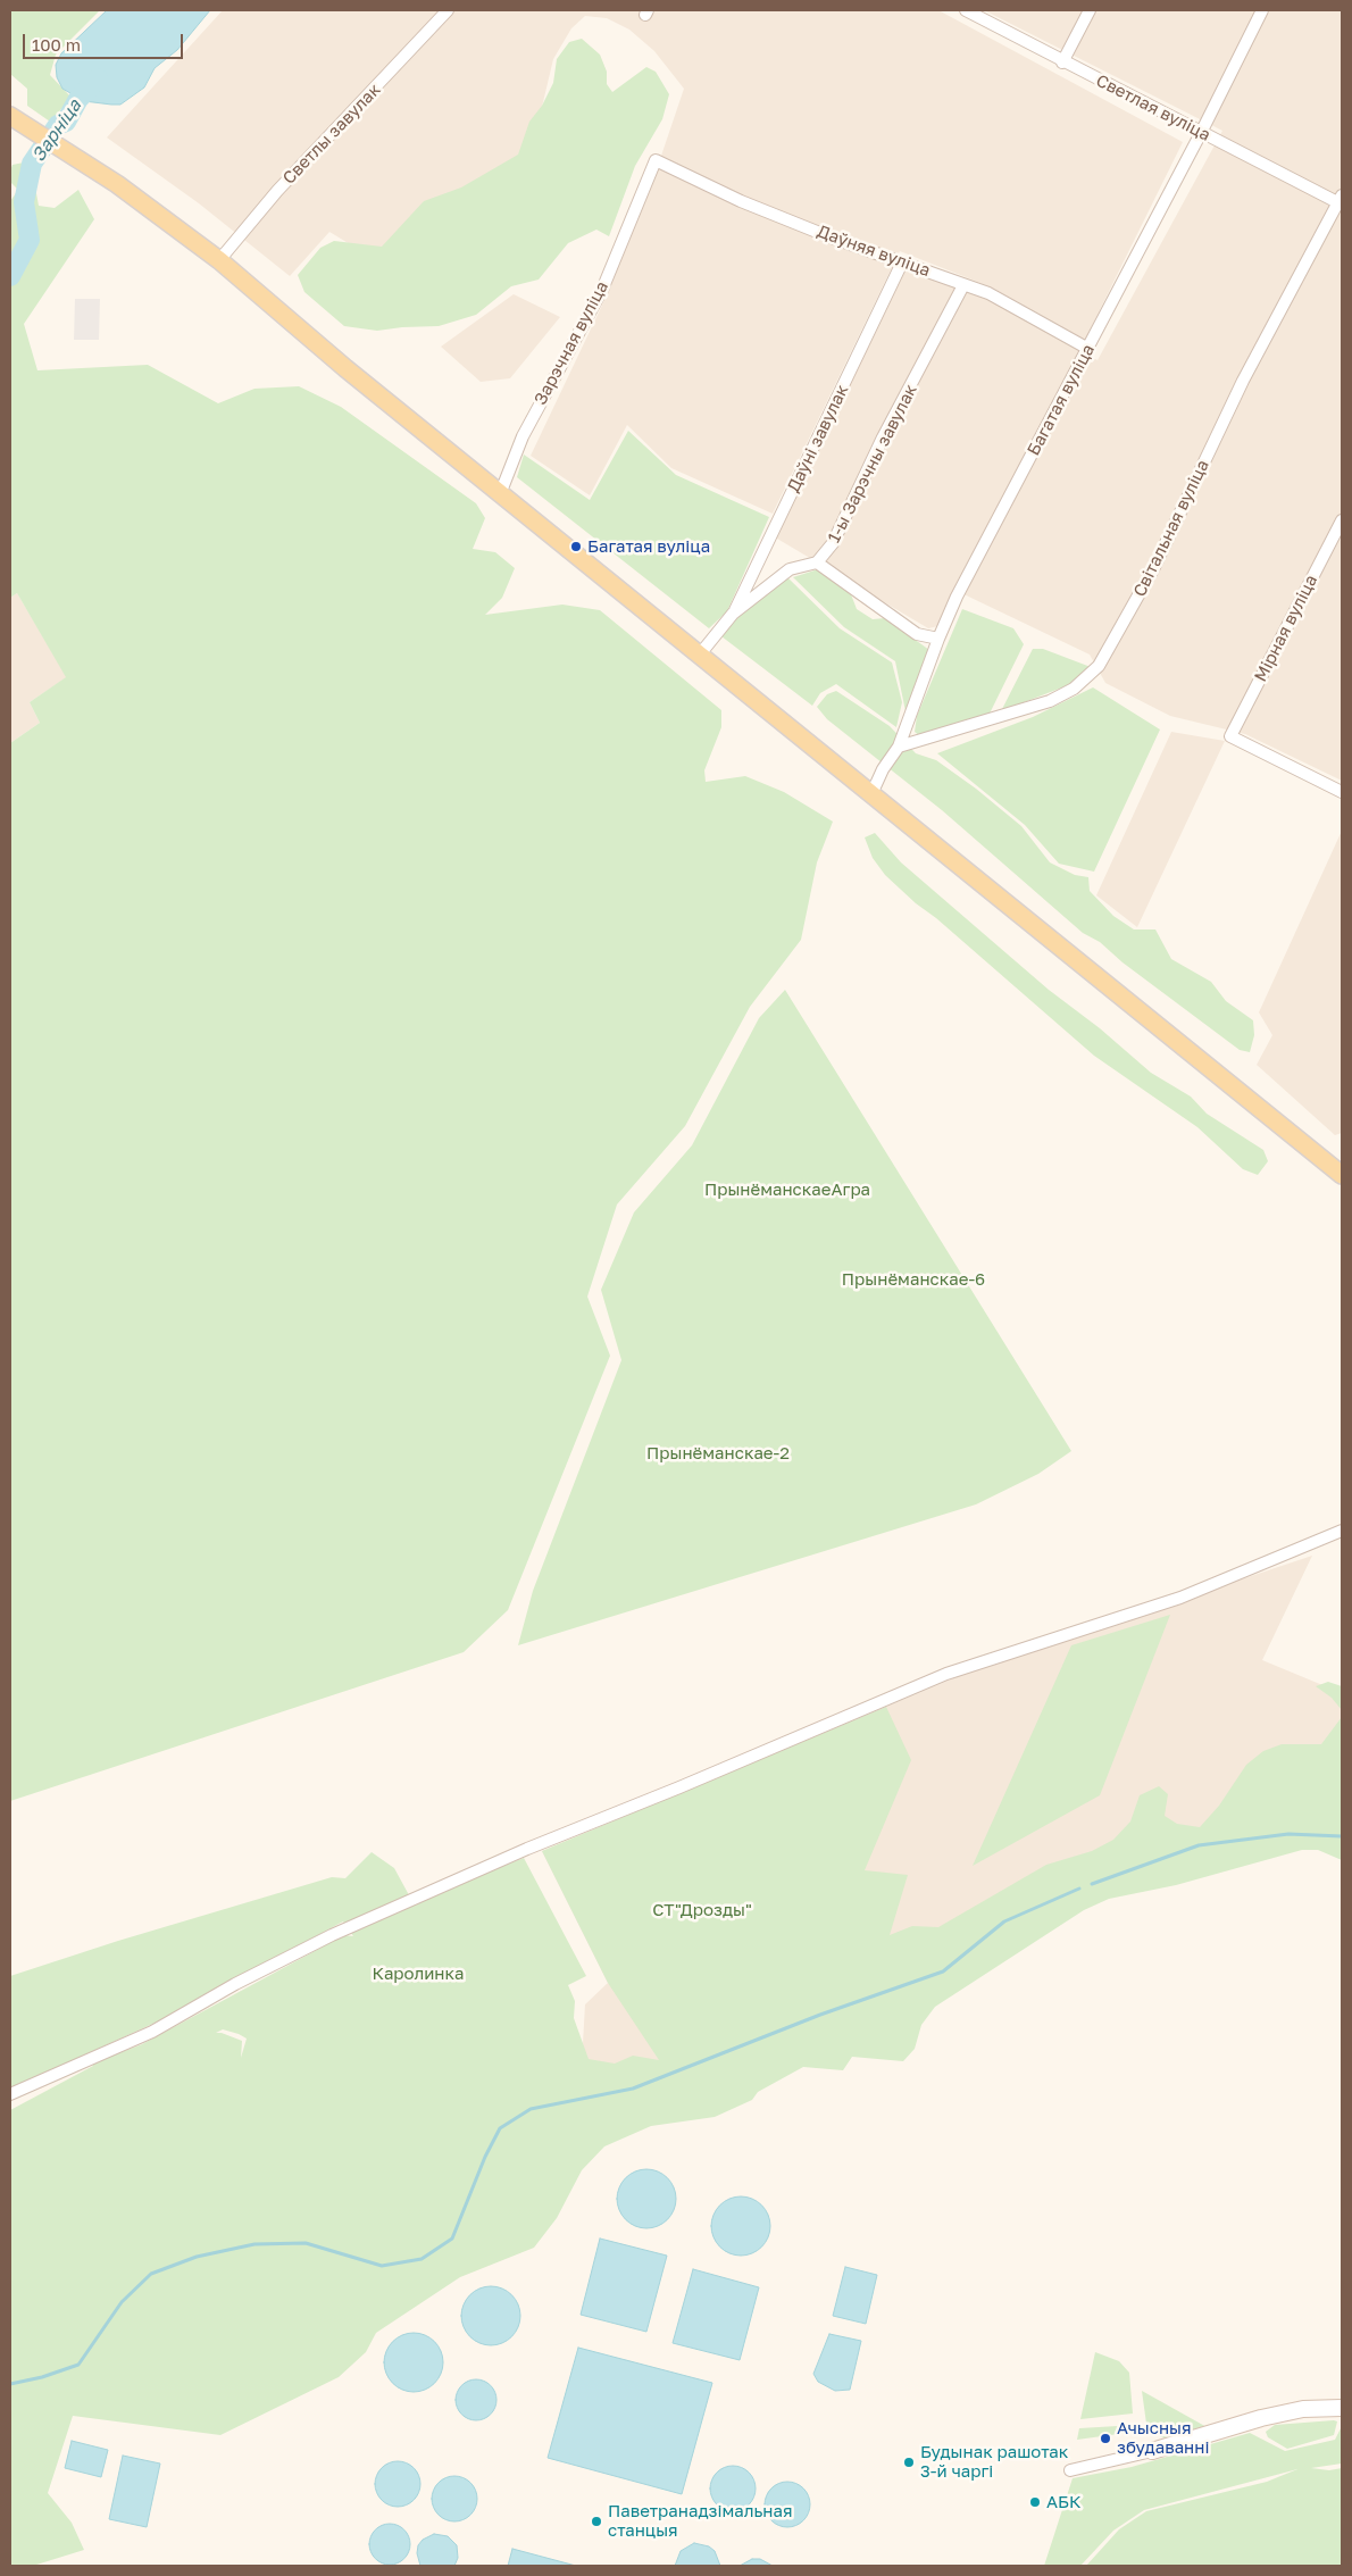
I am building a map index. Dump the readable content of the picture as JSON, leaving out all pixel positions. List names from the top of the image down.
{
  "streets": {
    "street": [
      "Светлая вуліца",
      "Светлы завулак",
      "Даўняя вуліца",
      "Зарэчная вуліца",
      "Багатая вуліца",
      "Даўні завулак",
      "1-ы Зарэчны завулак",
      "Світальная вуліца",
      "Мірная вуліца"
    ]
  },
  "crossings": [
    ["Светлая вуліца", "Багатая вуліца"],
    ["Светлая вуліца", "Світальная вуліца"],
    ["Даўняя вуліца", "Зарэчная вуліца"],
    ["Даўняя вуліца", "Багатая вуліца"],
    ["Даўняя вуліца", "Даўні завулак"],
    ["Даўняя вуліца", "1-ы Зарэчны завулак"],
    ["Багатая вуліца", "Світальная вуліца"]
  ],
  "water": ["Зарніца"],
  "parks": [
    "ПрынёманскаеАгра",
    "Прынёманскае-6",
    "Прынёманскае-2",
    "СТ\"Дрозды\"",
    "Каролинка"
  ],
  "places": [
    "Багатая вуліца",
    "Ачысныя збудаванні",
    "Будынак рашотак 3-й чаргі",
    "АБК",
    "Паветранадзімальная станцыя"
  ],
  "scale_bar": "100 m"
}
